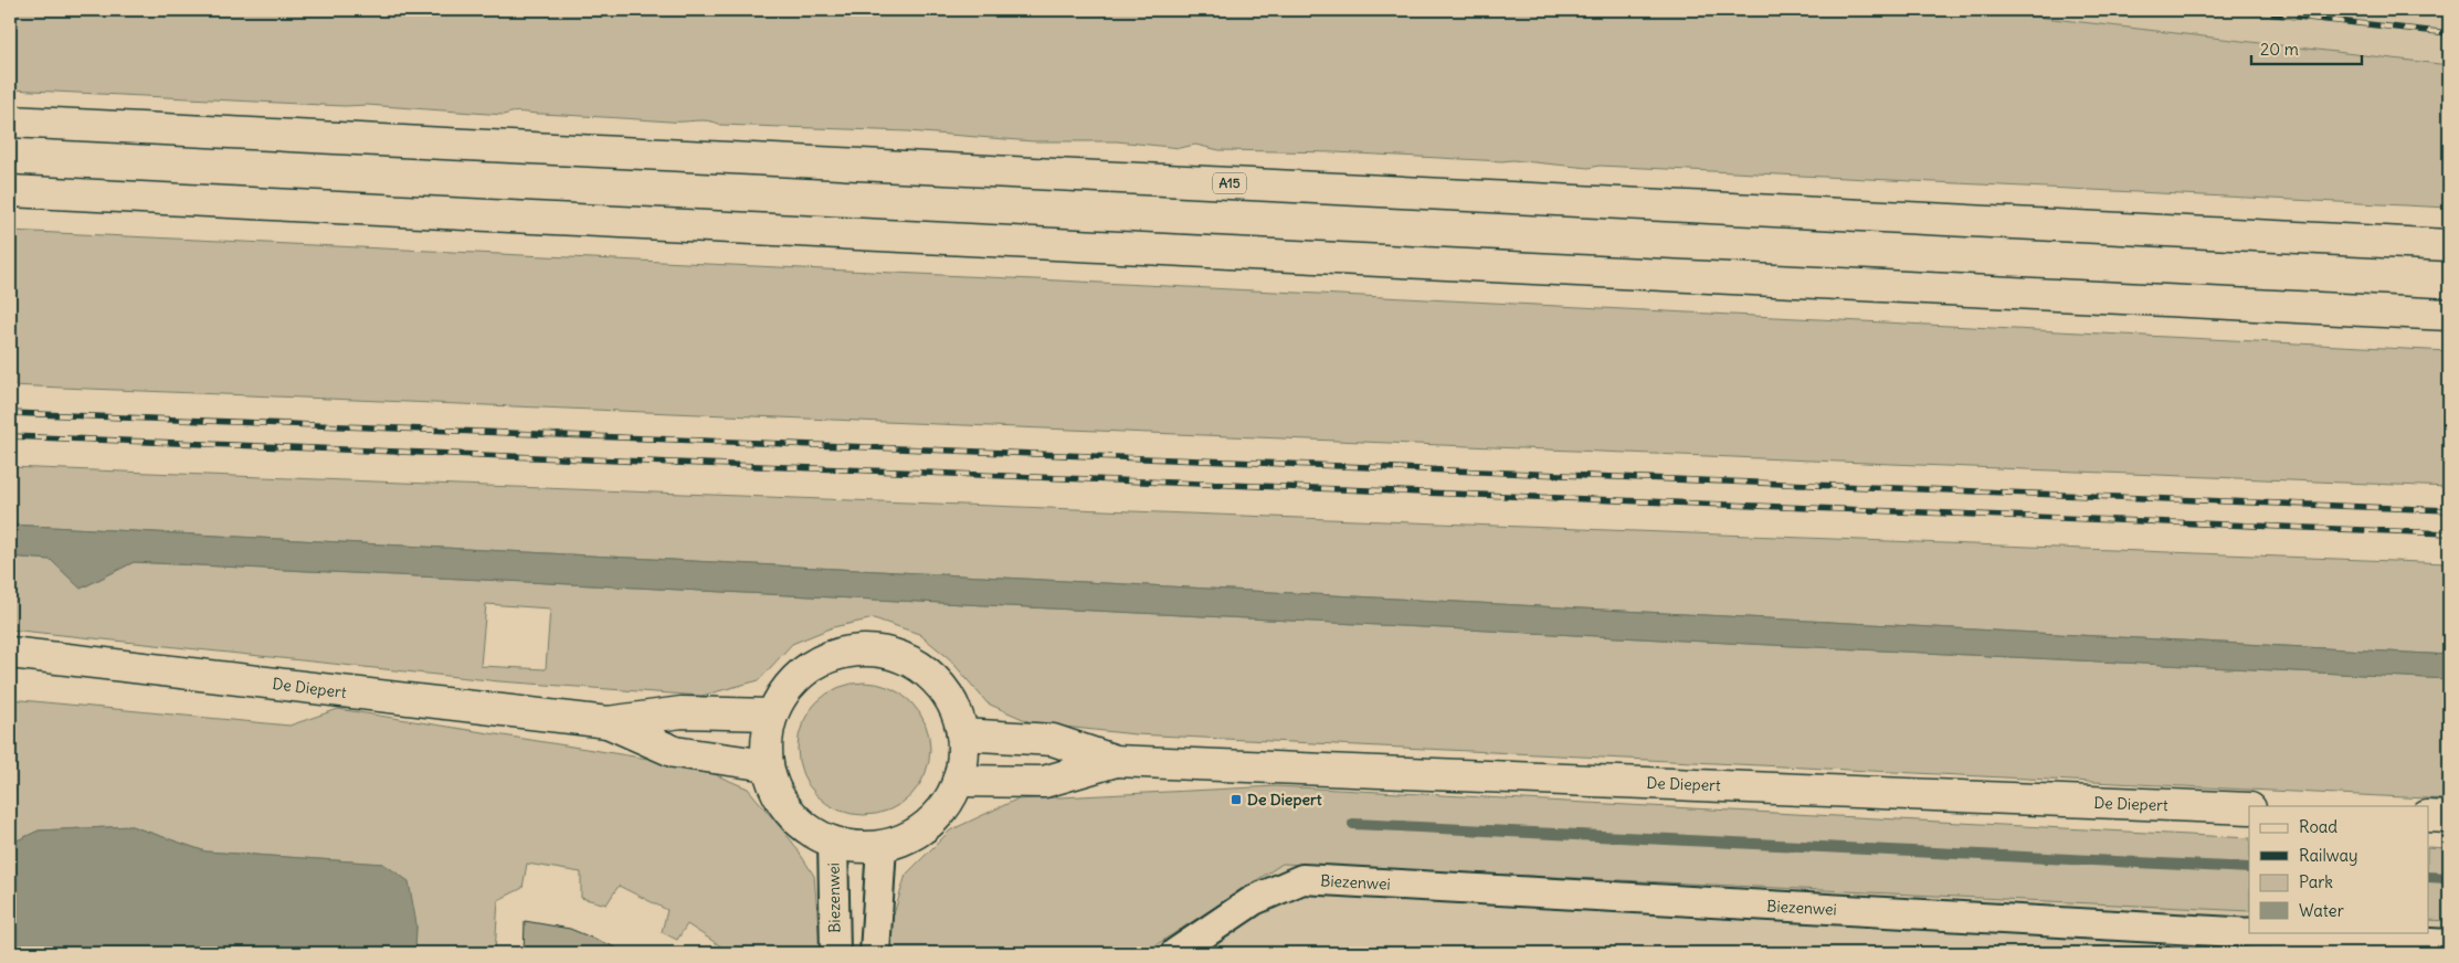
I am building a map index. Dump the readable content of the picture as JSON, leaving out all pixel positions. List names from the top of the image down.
{
  "streets": {
    "main road": ["A15", "De Diepert"],
    "street": ["Biezenwei"]
  },
  "crossings": [
    ["De Diepert", "Biezenwei"]
  ],
  "places": {
    "transit": ["De Diepert"]
  },
  "legend": [
    "Road",
    "Railway",
    "Park",
    "Water"
  ],
  "scale_bar": "20 m"
}
